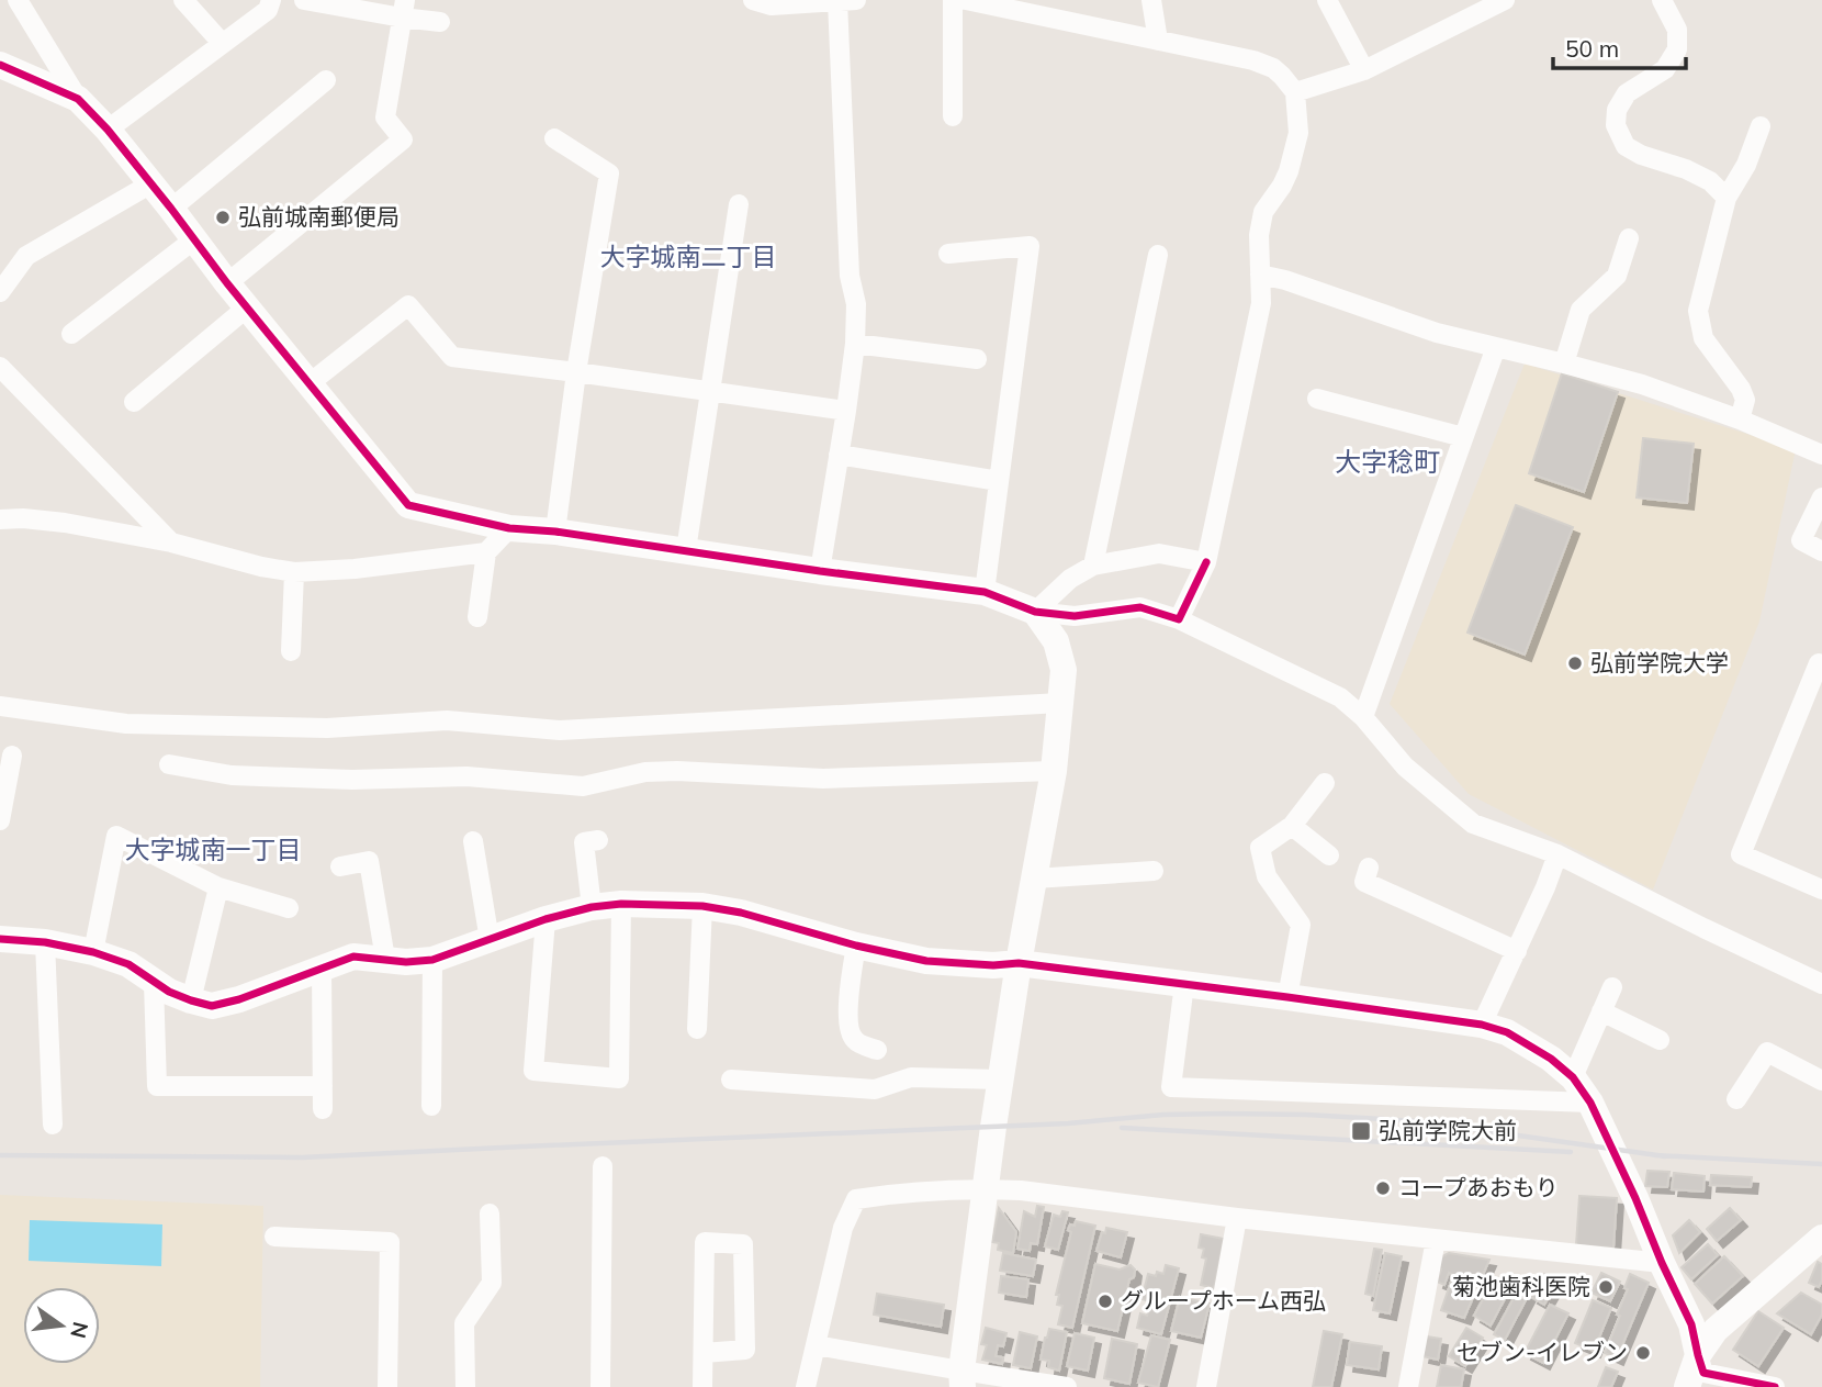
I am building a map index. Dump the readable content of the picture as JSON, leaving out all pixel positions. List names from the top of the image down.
{
  "districts": ["大字城南二丁目", "大字稔町", "大字城南一丁目"],
  "places": {
    "other": [
      "弘前城南郵便局",
      "弘前学院大学",
      "コープあおもり",
      "菊池歯科医院",
      "グループホーム西弘",
      "セブン-イレブン"
    ],
    "transit": ["弘前学院大前"]
  },
  "scale_bar": "50 m",
  "north": "right"
}
